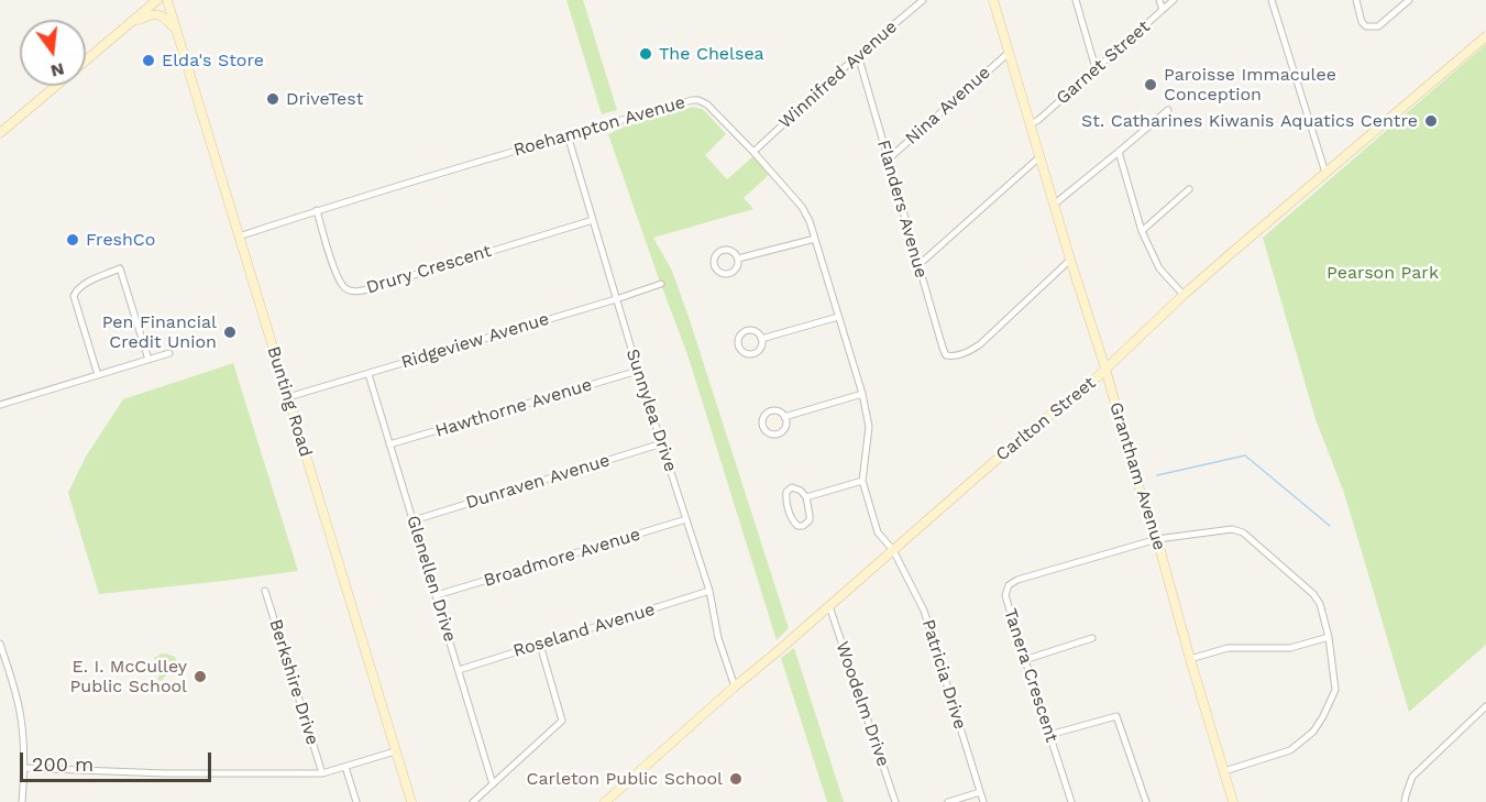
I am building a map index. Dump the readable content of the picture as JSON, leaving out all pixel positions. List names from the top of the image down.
{
  "streets": {
    "main road": ["Bunting Road", "Carlton Street", "Grantham Avenue"],
    "street": [
      "Garnet Street",
      "Winnifred Avenue",
      "Nina Avenue",
      "Roehampton Avenue",
      "Flanders Avenue",
      "Drury Crescent",
      "Ridgeview Avenue",
      "Hawthorne Avenue",
      "Sunnylea Drive",
      "Dunraven Avenue",
      "Broadmore Avenue",
      "Glenellen Drive",
      "Roseland Avenue",
      "Patricia Drive",
      "Tanera Crescent",
      "Berkshire Drive",
      "Woodelm Drive"
    ]
  },
  "crossings": [
    ["Garnet Street", "Grantham Avenue"],
    ["Winnifred Avenue", "Roehampton Avenue"],
    ["Winnifred Avenue", "Flanders Avenue"],
    ["Nina Avenue", "Flanders Avenue"],
    ["Nina Avenue", "Grantham Avenue"],
    ["Roehampton Avenue", "Drury Crescent"],
    ["Roehampton Avenue", "Bunting Road"],
    ["Roehampton Avenue", "Sunnylea Drive"],
    ["Roehampton Avenue", "Carlton Street"],
    ["Roehampton Avenue", "Patricia Drive"],
    ["Flanders Avenue", "Grantham Avenue"],
    ["Drury Crescent", "Sunnylea Drive"],
    ["Ridgeview Avenue", "Bunting Road"],
    ["Ridgeview Avenue", "Sunnylea Drive"],
    ["Ridgeview Avenue", "Glenellen Drive"],
    ["Hawthorne Avenue", "Sunnylea Drive"],
    ["Hawthorne Avenue", "Glenellen Drive"],
    ["Sunnylea Drive", "Carlton Street"],
    ["Sunnylea Drive", "Dunraven Avenue"],
    ["Sunnylea Drive", "Broadmore Avenue"],
    ["Sunnylea Drive", "Roseland Avenue"],
    ["Carlton Street", "Grantham Avenue"],
    ["Carlton Street", "Patricia Drive"],
    ["Carlton Street", "Woodelm Drive"],
    ["Grantham Avenue", "Tanera Crescent"],
    ["Dunraven Avenue", "Glenellen Drive"],
    ["Broadmore Avenue", "Glenellen Drive"],
    ["Glenellen Drive", "Roseland Avenue"]
  ],
  "parks": ["Pearson Park"],
  "places": [
    "The Chelsea",
    "Elda's Store",
    "Paroisse Immaculee Conception",
    "DriveTest",
    "St. Catharines Kiwanis Aquatics Centre",
    "FreshCo",
    "Pen Financial Credit Union",
    "E. I. McCulley Public School",
    "Carleton Public School"
  ],
  "scale_bar": "200 m",
  "north": "bottom"
}
